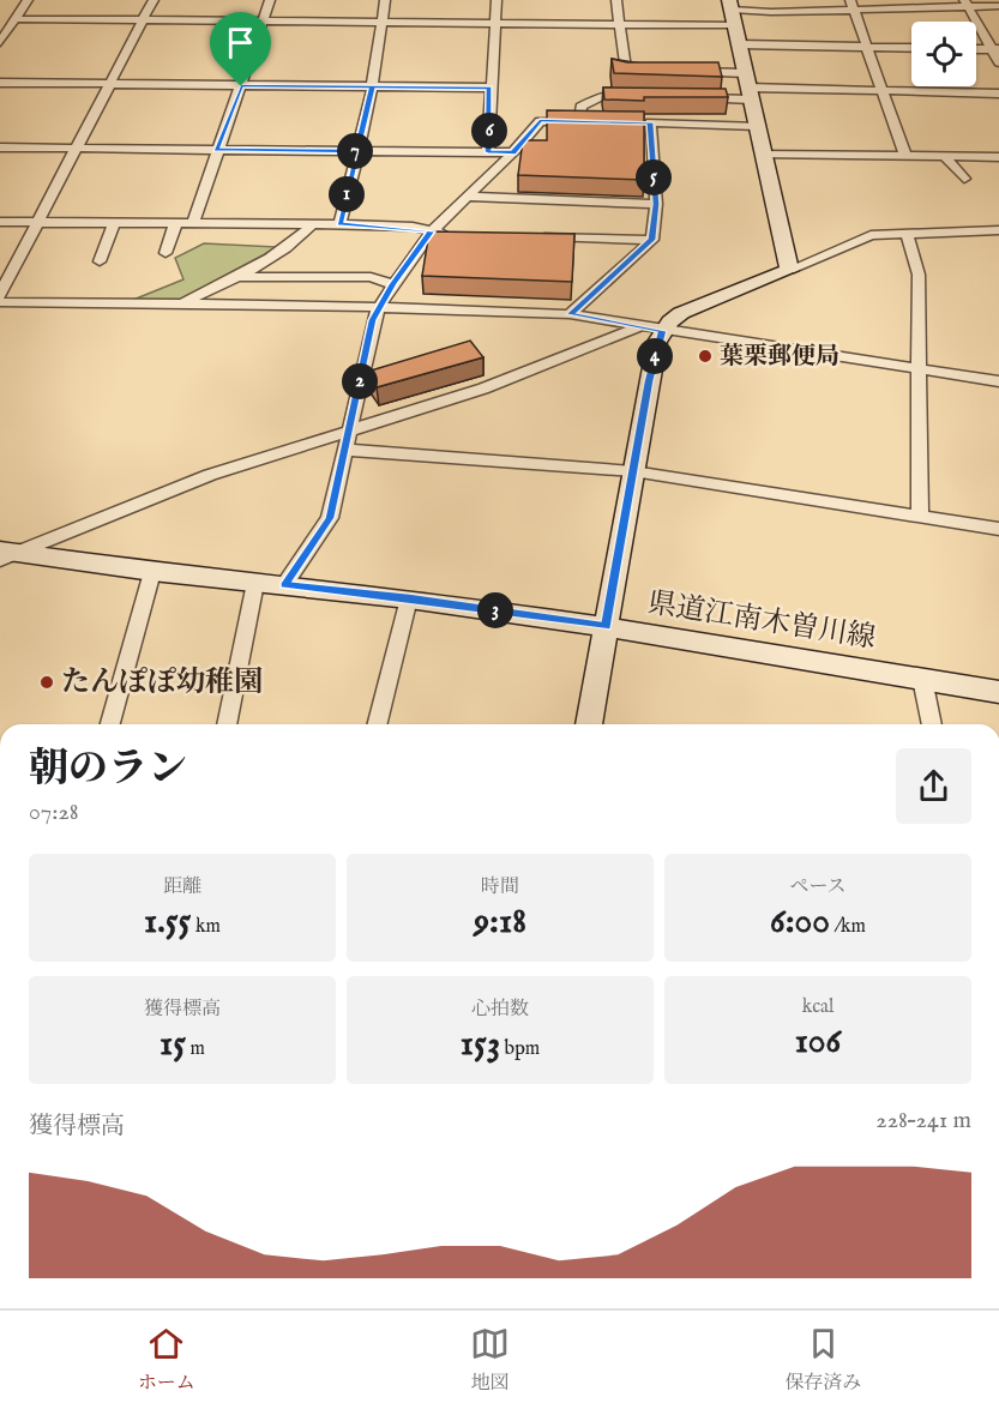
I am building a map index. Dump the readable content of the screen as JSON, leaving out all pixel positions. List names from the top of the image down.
{
  "streets": {
    "main road": ["県道江南木曽川線"]
  },
  "places": ["葉栗郵便局", "たんぽぽ幼稚園"],
  "page": {
    "pins": [
      "6",
      "7",
      "5",
      "1",
      "4",
      "2",
      "3"
    ],
    "heading": ["朝のラン", "07:28"],
    "stats": [
      ["距離", "1.55 km"],
      ["時間", "9:18"],
      ["ペース", "6:00 /km"],
      ["獲得標高", "15 m"],
      ["心拍数", "153 bpm"],
      ["kcal", "106"]
    ],
    "chart": ["獲得標高", "228–241 m"],
    "tabs": ["ホーム", "地図", "保存済み"]
  }
}
